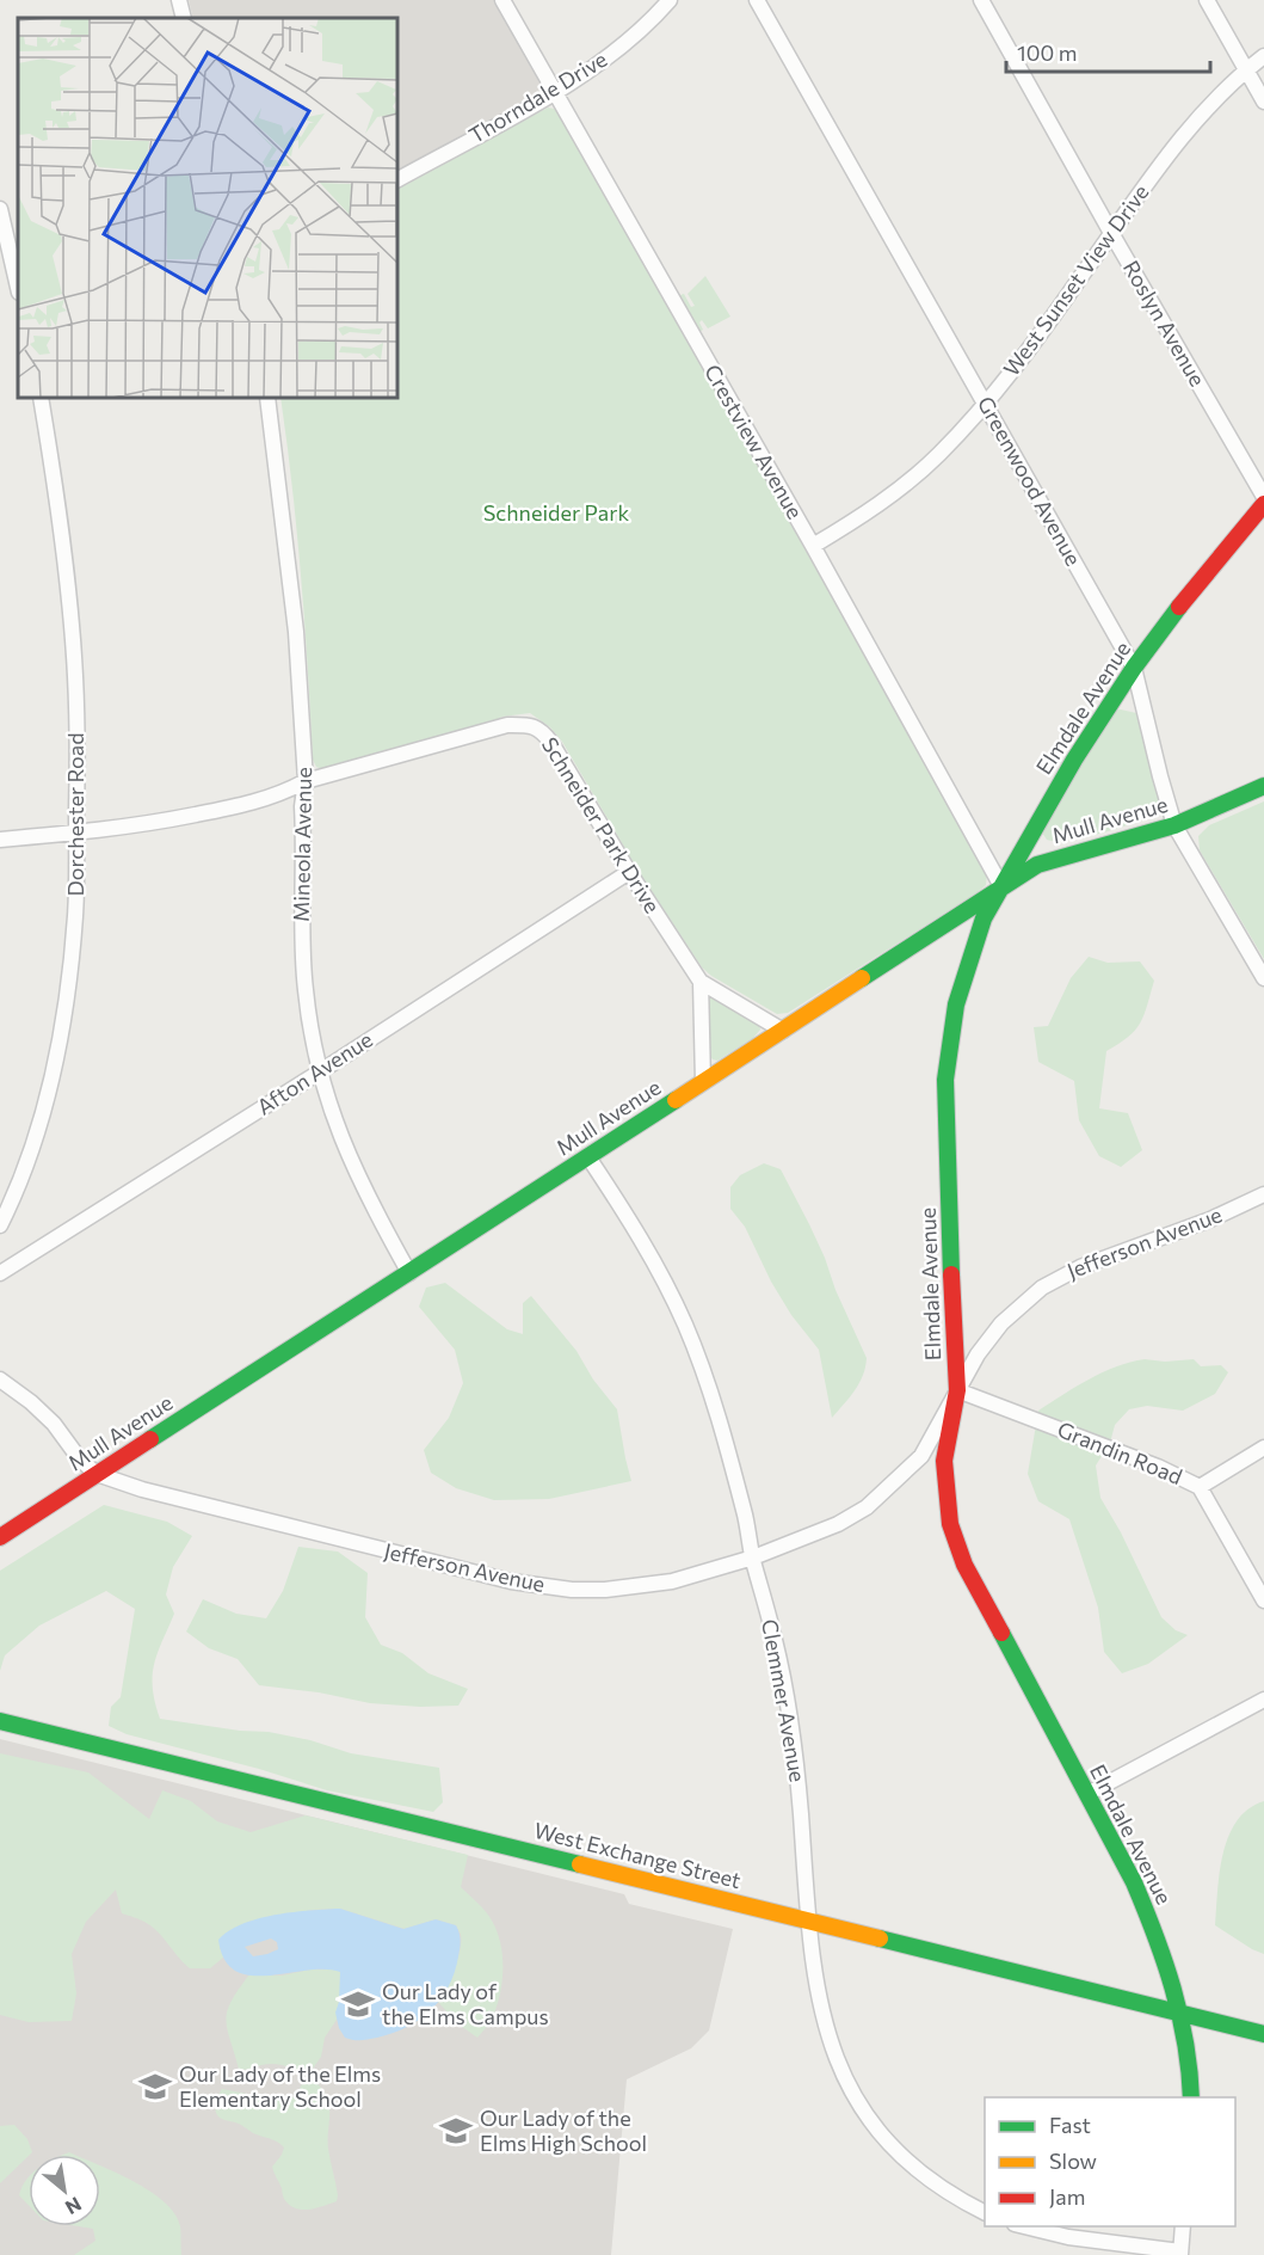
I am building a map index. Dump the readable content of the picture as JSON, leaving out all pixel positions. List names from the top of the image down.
{
  "streets": {
    "street": [
      "Thorndale Drive",
      "West Sunset View Drive",
      "Roslyn Avenue",
      "Crestview Avenue",
      "Greenwood Avenue",
      "Elmdale Avenue",
      "Dorchester Road",
      "Mull Avenue",
      "Schneider Park Drive",
      "Mineola Avenue",
      "Afton Avenue",
      "Jefferson Avenue",
      "Grandin Road",
      "Clemmer Avenue",
      "West Exchange Street"
    ]
  },
  "crossings": [
    ["Thorndale Drive", "Crestview Avenue"],
    ["West Sunset View Drive", "Roslyn Avenue"],
    ["West Sunset View Drive", "Crestview Avenue"],
    ["West Sunset View Drive", "Greenwood Avenue"],
    ["Crestview Avenue", "Elmdale Avenue"],
    ["Crestview Avenue", "Mull Avenue"],
    ["Greenwood Avenue", "Elmdale Avenue"],
    ["Greenwood Avenue", "Mull Avenue"],
    ["Elmdale Avenue", "Mull Avenue"],
    ["Elmdale Avenue", "Jefferson Avenue"],
    ["Elmdale Avenue", "Grandin Road"],
    ["Elmdale Avenue", "West Exchange Street"],
    ["Mull Avenue", "Schneider Park Drive"],
    ["Mull Avenue", "Mineola Avenue"],
    ["Mull Avenue", "Jefferson Avenue"],
    ["Mull Avenue", "Clemmer Avenue"],
    ["Schneider Park Drive", "Mineola Avenue"],
    ["Schneider Park Drive", "Afton Avenue"],
    ["Mineola Avenue", "Afton Avenue"],
    ["Jefferson Avenue", "Grandin Road"],
    ["Jefferson Avenue", "Clemmer Avenue"],
    ["Clemmer Avenue", "West Exchange Street"]
  ],
  "parks": ["Schneider Park"],
  "places": {
    "school or university": ["Our Lady of the Elms Campus", "Our Lady of the Elms Elementary School", "Our Lady of the Elms High School"]
  },
  "legend": ["Fast", "Slow", "Jam"],
  "scale_bar": "100 m",
  "north": "bottom right"
}
